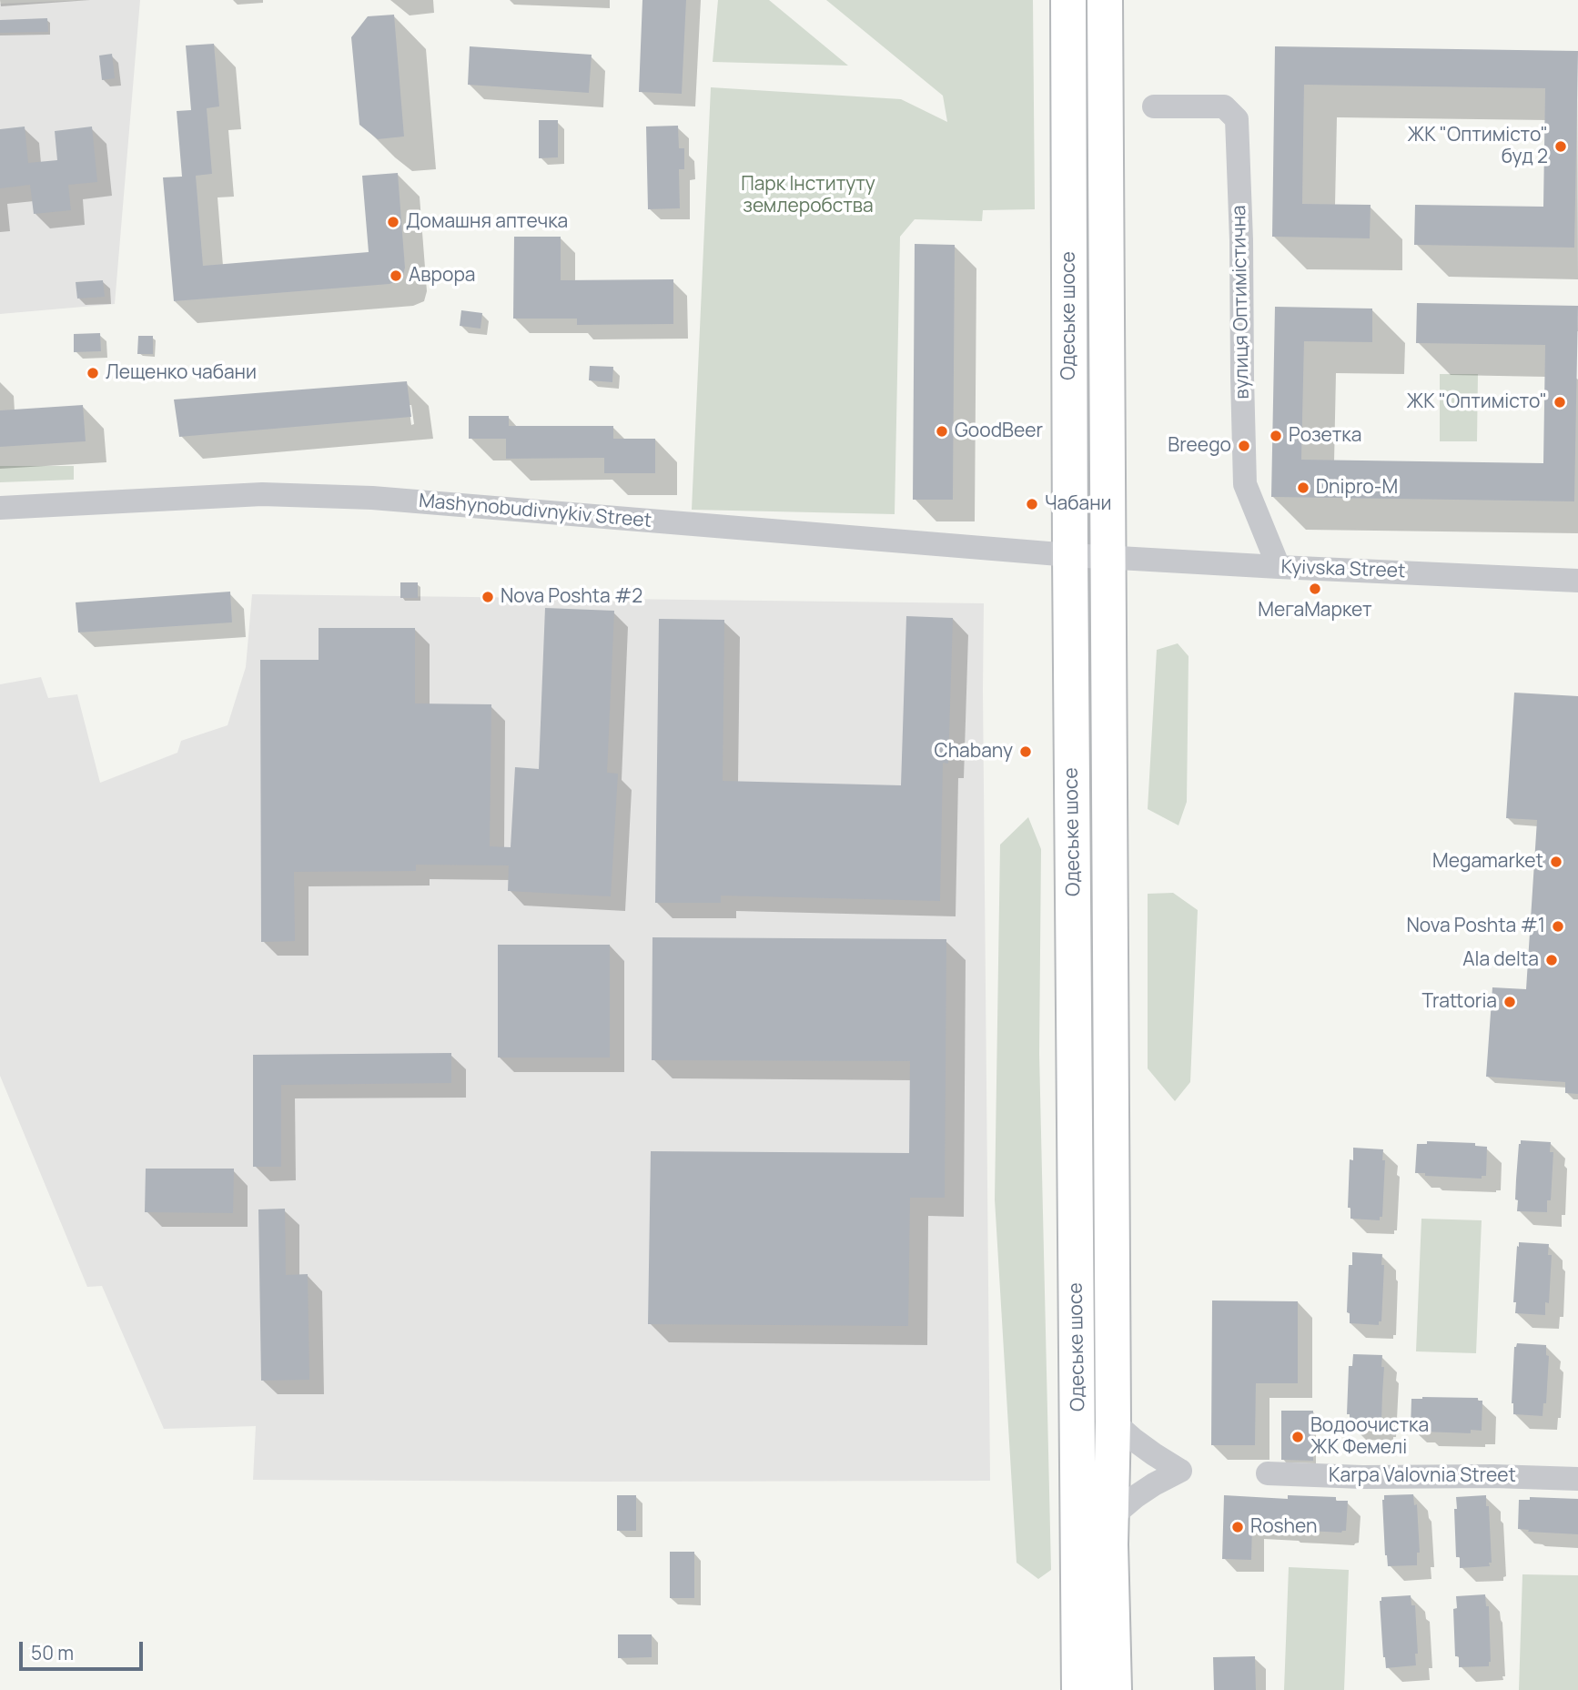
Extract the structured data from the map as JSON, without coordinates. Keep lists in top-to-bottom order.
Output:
{
  "streets": {
    "highway": ["Одеське шосе"],
    "street": [
      "вулиця Оптимістична",
      "Mashynobudivnykiv Street",
      "Kyivska Street",
      "Karpa Valovnia Street"
    ]
  },
  "crossings": [
    ["вулиця Оптимістична", "Kyivska Street"],
    ["Одеське шосе", "Mashynobudivnykiv Street"],
    ["Одеське шосе", "Kyivska Street"],
    ["Mashynobudivnykiv Street", "Kyivska Street"]
  ],
  "parks": ["Парк Інституту землеробства"],
  "places": [
    "ЖК \"Оптимісто\" буд 2",
    "Домашня аптечка",
    "Аврора",
    "Лещенко чабани",
    "ЖК \"Оптимісто\"",
    "GoodBeer",
    "Розетка",
    "Breego",
    "Dnipro-M",
    "Чабани",
    "МегаМаркет",
    "Nova Poshta #2",
    "Chabany",
    "Megamarket",
    "Nova Poshta #1",
    "Ala delta",
    "Trattoria",
    "Водоочистка ЖК Фемелі",
    "Roshen"
  ],
  "scale_bar": "50 m"
}
